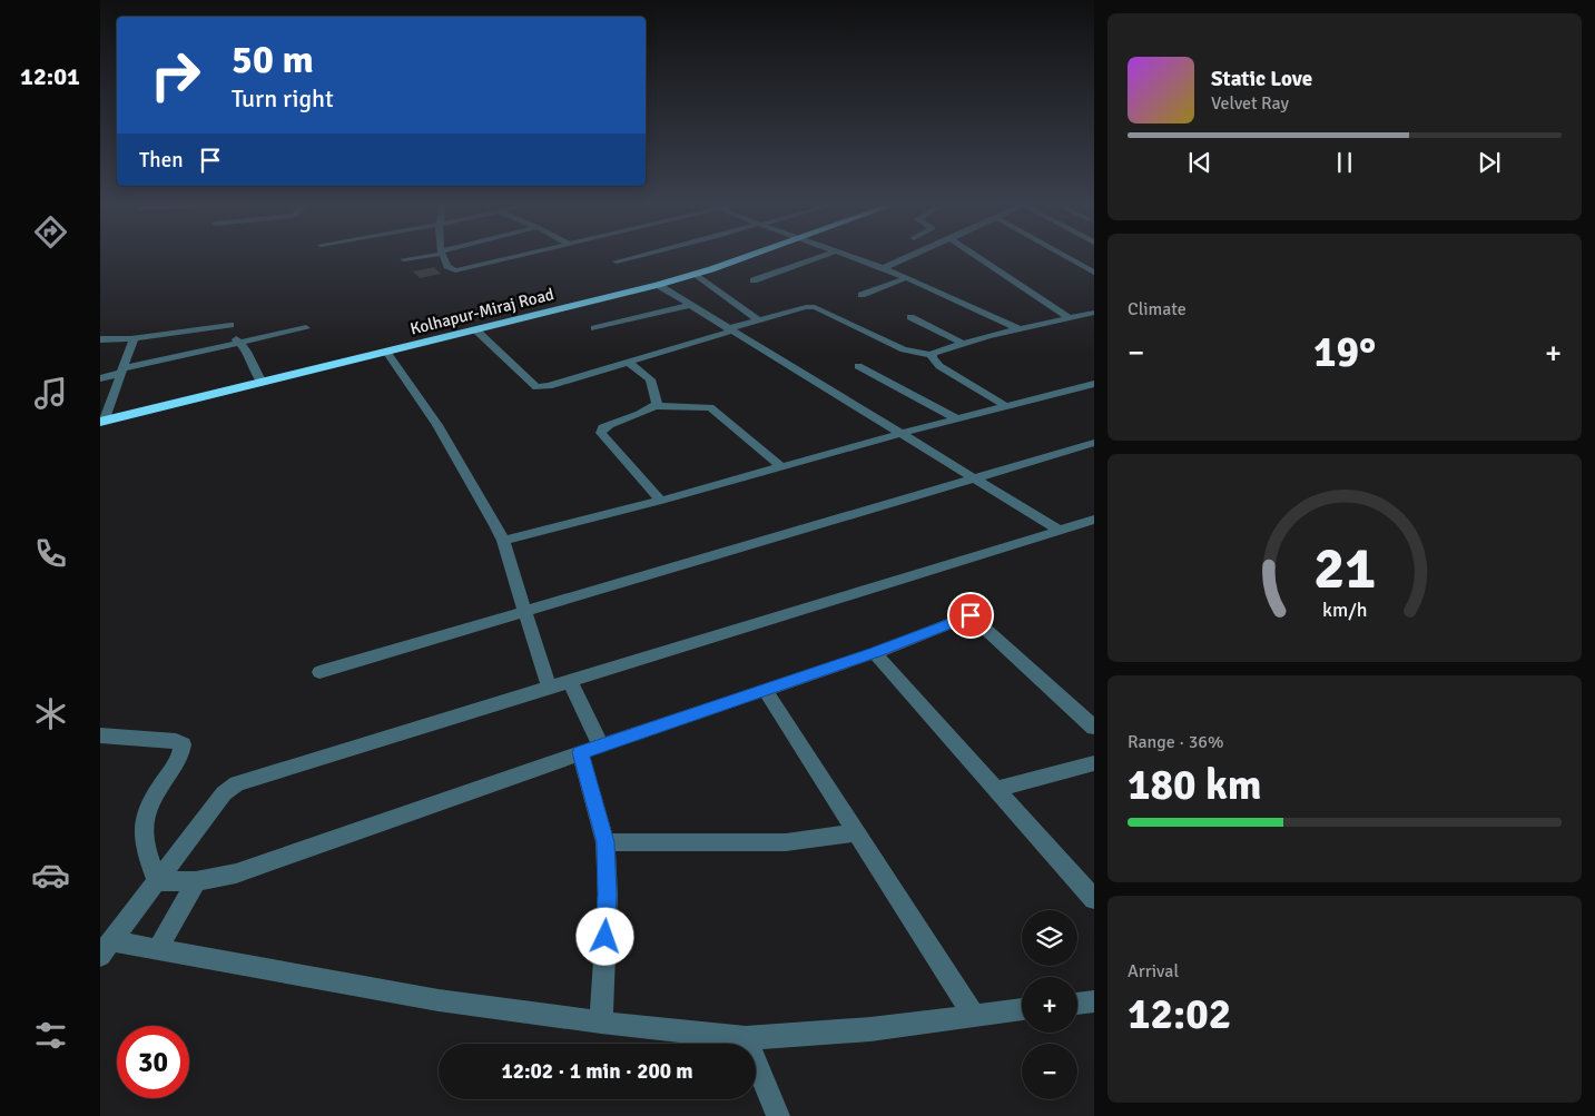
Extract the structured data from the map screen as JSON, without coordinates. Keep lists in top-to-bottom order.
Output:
{
  "streets": {
    "highway": ["Kolhapur-Miraj Road"]
  },
  "page": {
    "tabs": "12:01",
    "turn": ["50 m", "Turn right"],
    "song": ["Static Love", "Velvet Ray"],
    "then": "Then",
    "tile": [
      "Climate",
      ["Range · 36%", "180 km"],
      ["Arrival", "12:02"]
    ],
    "heat": ["−", "19°", "+"],
    "map_buttons": ["+", "−"],
    "limit": "30",
    "trip": "12:02 · 1 min · 200 m",
    "gauge": ["21", "km/h"]
  }
}
